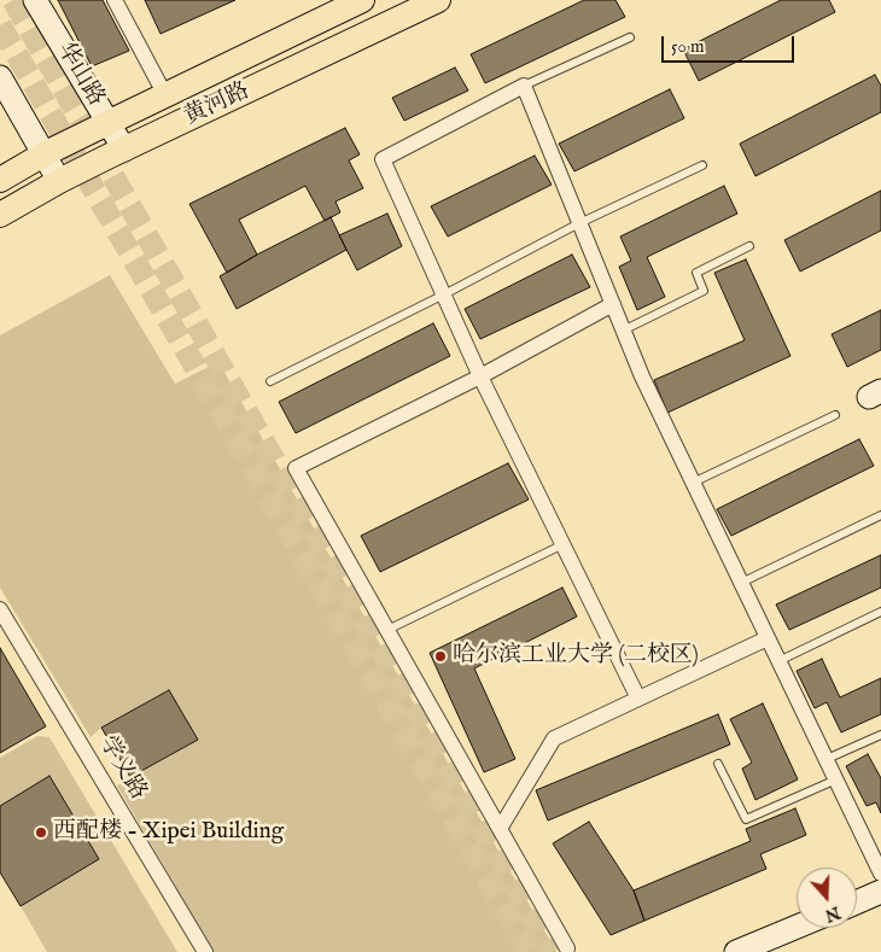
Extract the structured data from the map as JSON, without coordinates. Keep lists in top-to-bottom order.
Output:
{
  "streets": {
    "main road": ["华山路", "黄河路"],
    "street": ["学义路"]
  },
  "crossings": [
    ["华山路", "黄河路"]
  ],
  "places": ["哈尔滨工业大学 (二校区)", "西配楼 - Xipei Building"],
  "scale_bar": "50 m",
  "north": "bottom"
}
